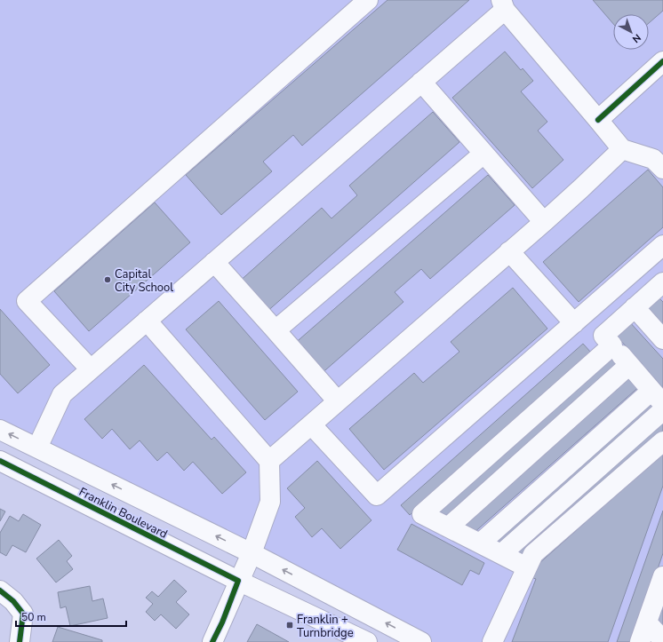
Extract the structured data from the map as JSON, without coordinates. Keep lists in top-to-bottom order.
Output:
{
  "streets": {
    "main road": ["Franklin Boulevard"]
  },
  "places": {
    "other": ["Capital City School"],
    "transit": ["Franklin + Turnbridge"]
  },
  "scale_bar": "50 m",
  "north": "bottom right"
}
